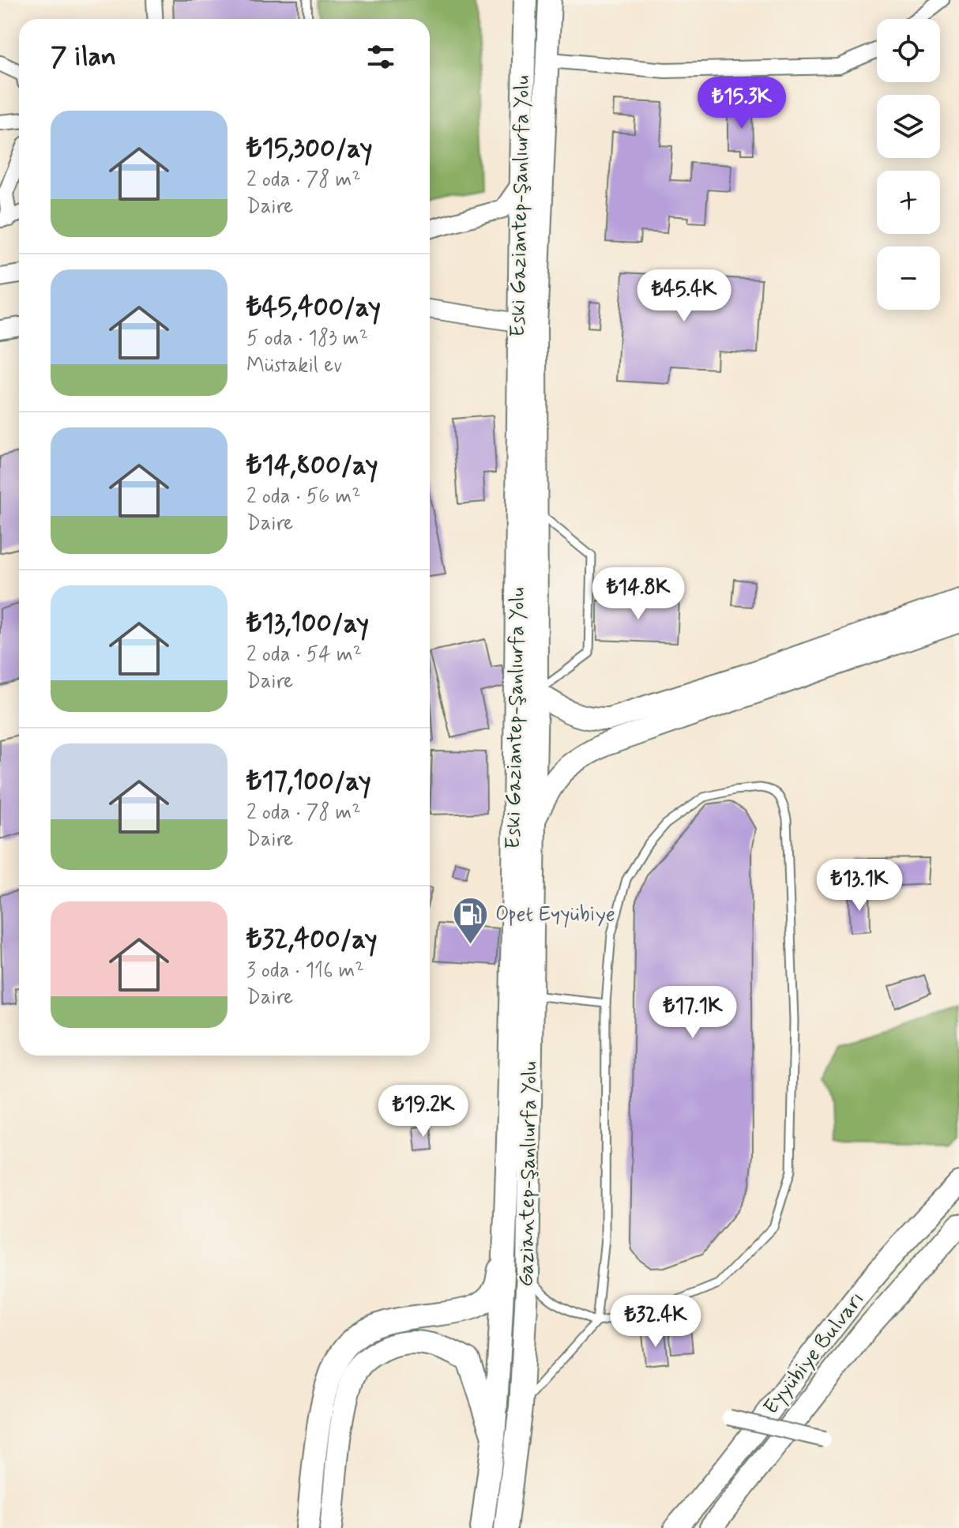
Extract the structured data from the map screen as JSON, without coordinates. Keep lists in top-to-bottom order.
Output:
{
  "streets": {
    "main road": ["Eski Gaziantep-Şanlıurfa Yolu", "Gaziantep-Şanlıurfa Yolu", "Eyyübiye Bulvarı"]
  },
  "crossings": [
    ["Eski Gaziantep-Şanlıurfa Yolu", "Gaziantep-Şanlıurfa Yolu"]
  ],
  "places": {
    "fuel station": ["Opet Eyyübiye"]
  },
  "page": {
    "map_buttons": ["+", "−"],
    "heading": "7 ilan",
    "price": [
      "₺15.3K",
      "₺45.4K",
      "₺14.8K",
      "₺13.1K",
      "₺17.1K",
      "₺19.2K",
      "₺32.4K"
    ],
    "list": [
      {
        "name": "₺15,300/ay",
        "note": "2 oda · 78 m² · Daire"
      },
      {
        "name": "₺45,400/ay",
        "note": "5 oda · 183 m² · Müstakil ev"
      },
      {
        "name": "₺14,800/ay",
        "note": "2 oda · 56 m² · Daire"
      },
      {
        "name": "₺13,100/ay",
        "note": "2 oda · 54 m² · Daire"
      },
      {
        "name": "₺17,100/ay",
        "note": "2 oda · 78 m² · Daire"
      },
      {
        "name": "₺32,400/ay",
        "note": "3 oda · 116 m² · Daire"
      }
    ]
  }
}
